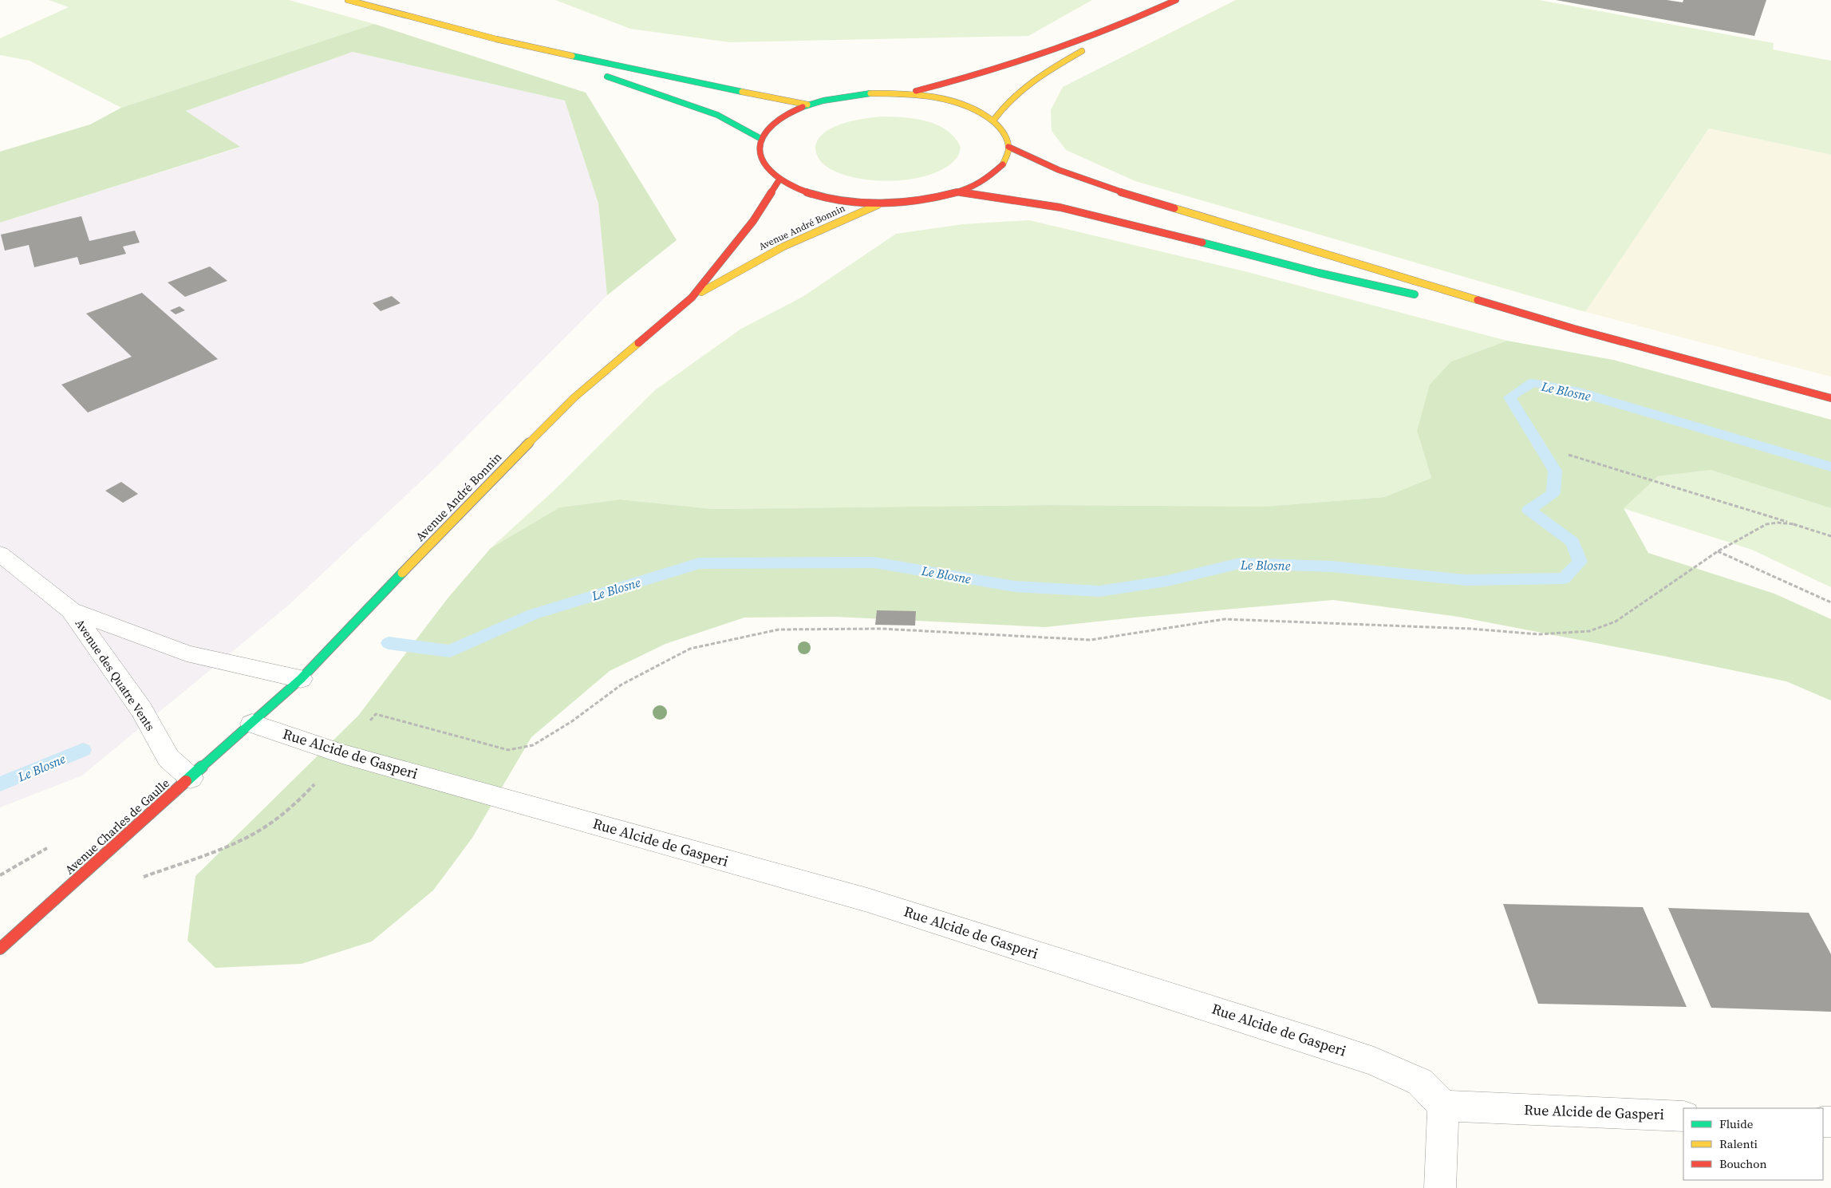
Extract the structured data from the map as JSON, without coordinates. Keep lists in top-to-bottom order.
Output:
{
  "streets": {
    "main road": ["Avenue André Bonnin", "Avenue Charles de Gaulle"],
    "street": ["Avenue des Quatre Vents", "Rue Alcide de Gasperi"]
  },
  "crossings": [
    ["Avenue André Bonnin", "Avenue des Quatre Vents"],
    ["Avenue André Bonnin", "Rue Alcide de Gasperi"],
    ["Avenue André Bonnin", "Avenue Charles de Gaulle"],
    ["Avenue des Quatre Vents", "Avenue Charles de Gaulle"],
    ["Rue Alcide de Gasperi", "Avenue Charles de Gaulle"]
  ],
  "water": ["Le Blosne"],
  "legend": ["Fluide", "Ralenti", "Bouchon"]
}
